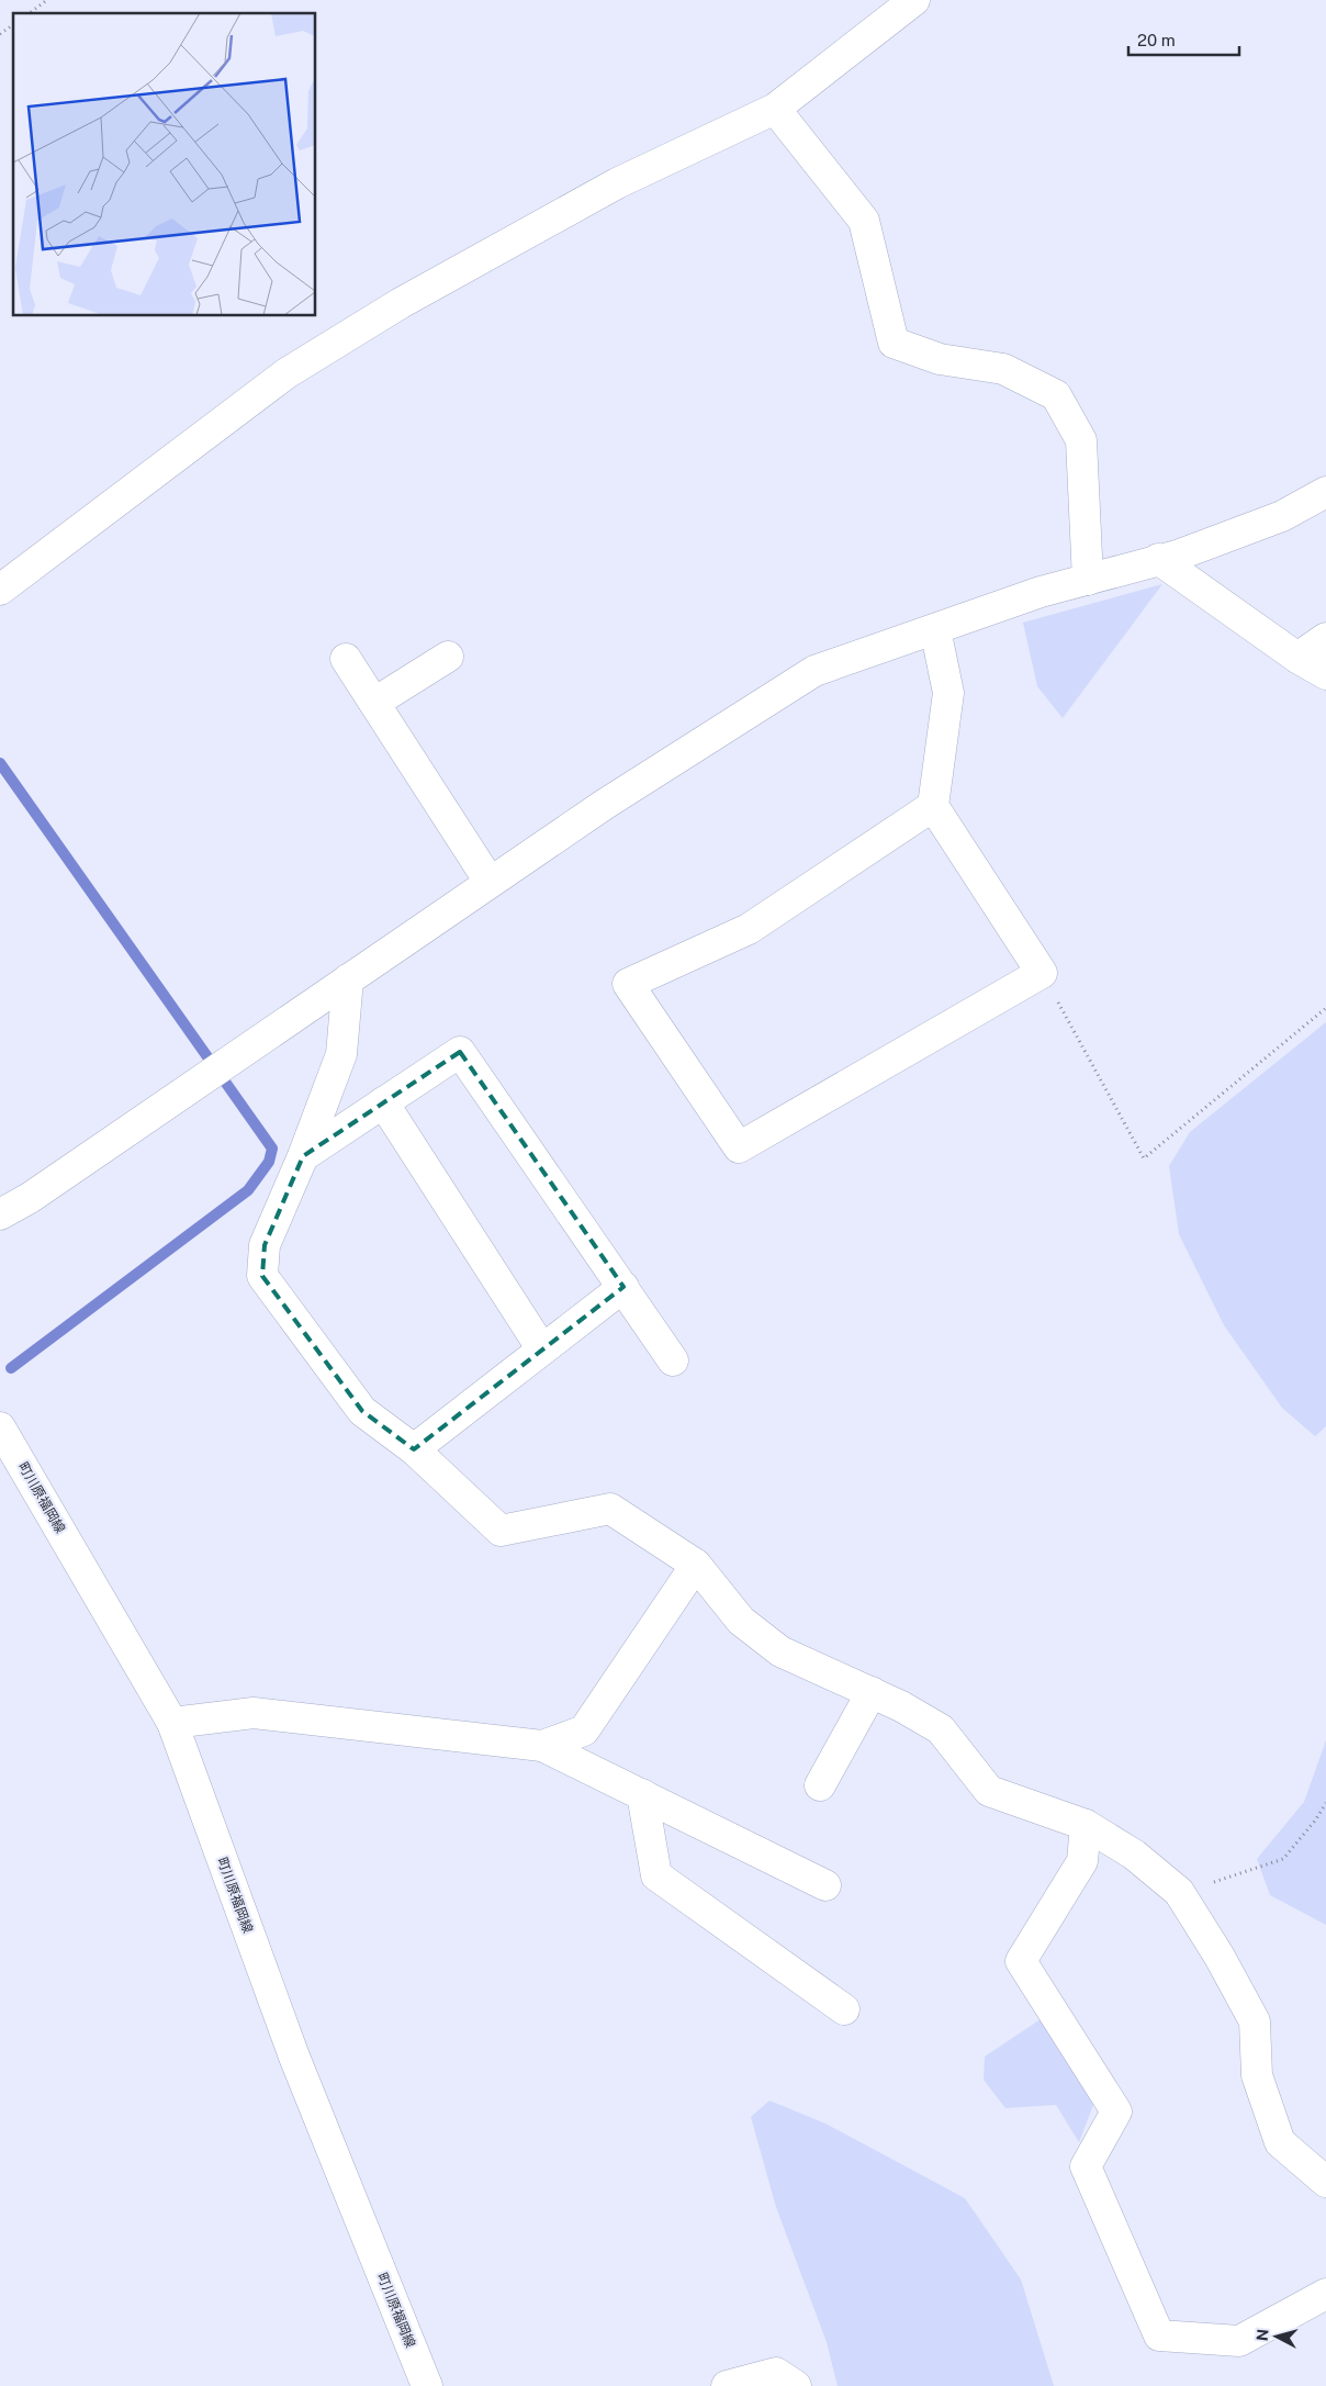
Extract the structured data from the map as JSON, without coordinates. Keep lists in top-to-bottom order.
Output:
{
  "streets": {
    "street": ["町川原福岡線"]
  },
  "scale_bar": "20 m",
  "north": "left"
}
